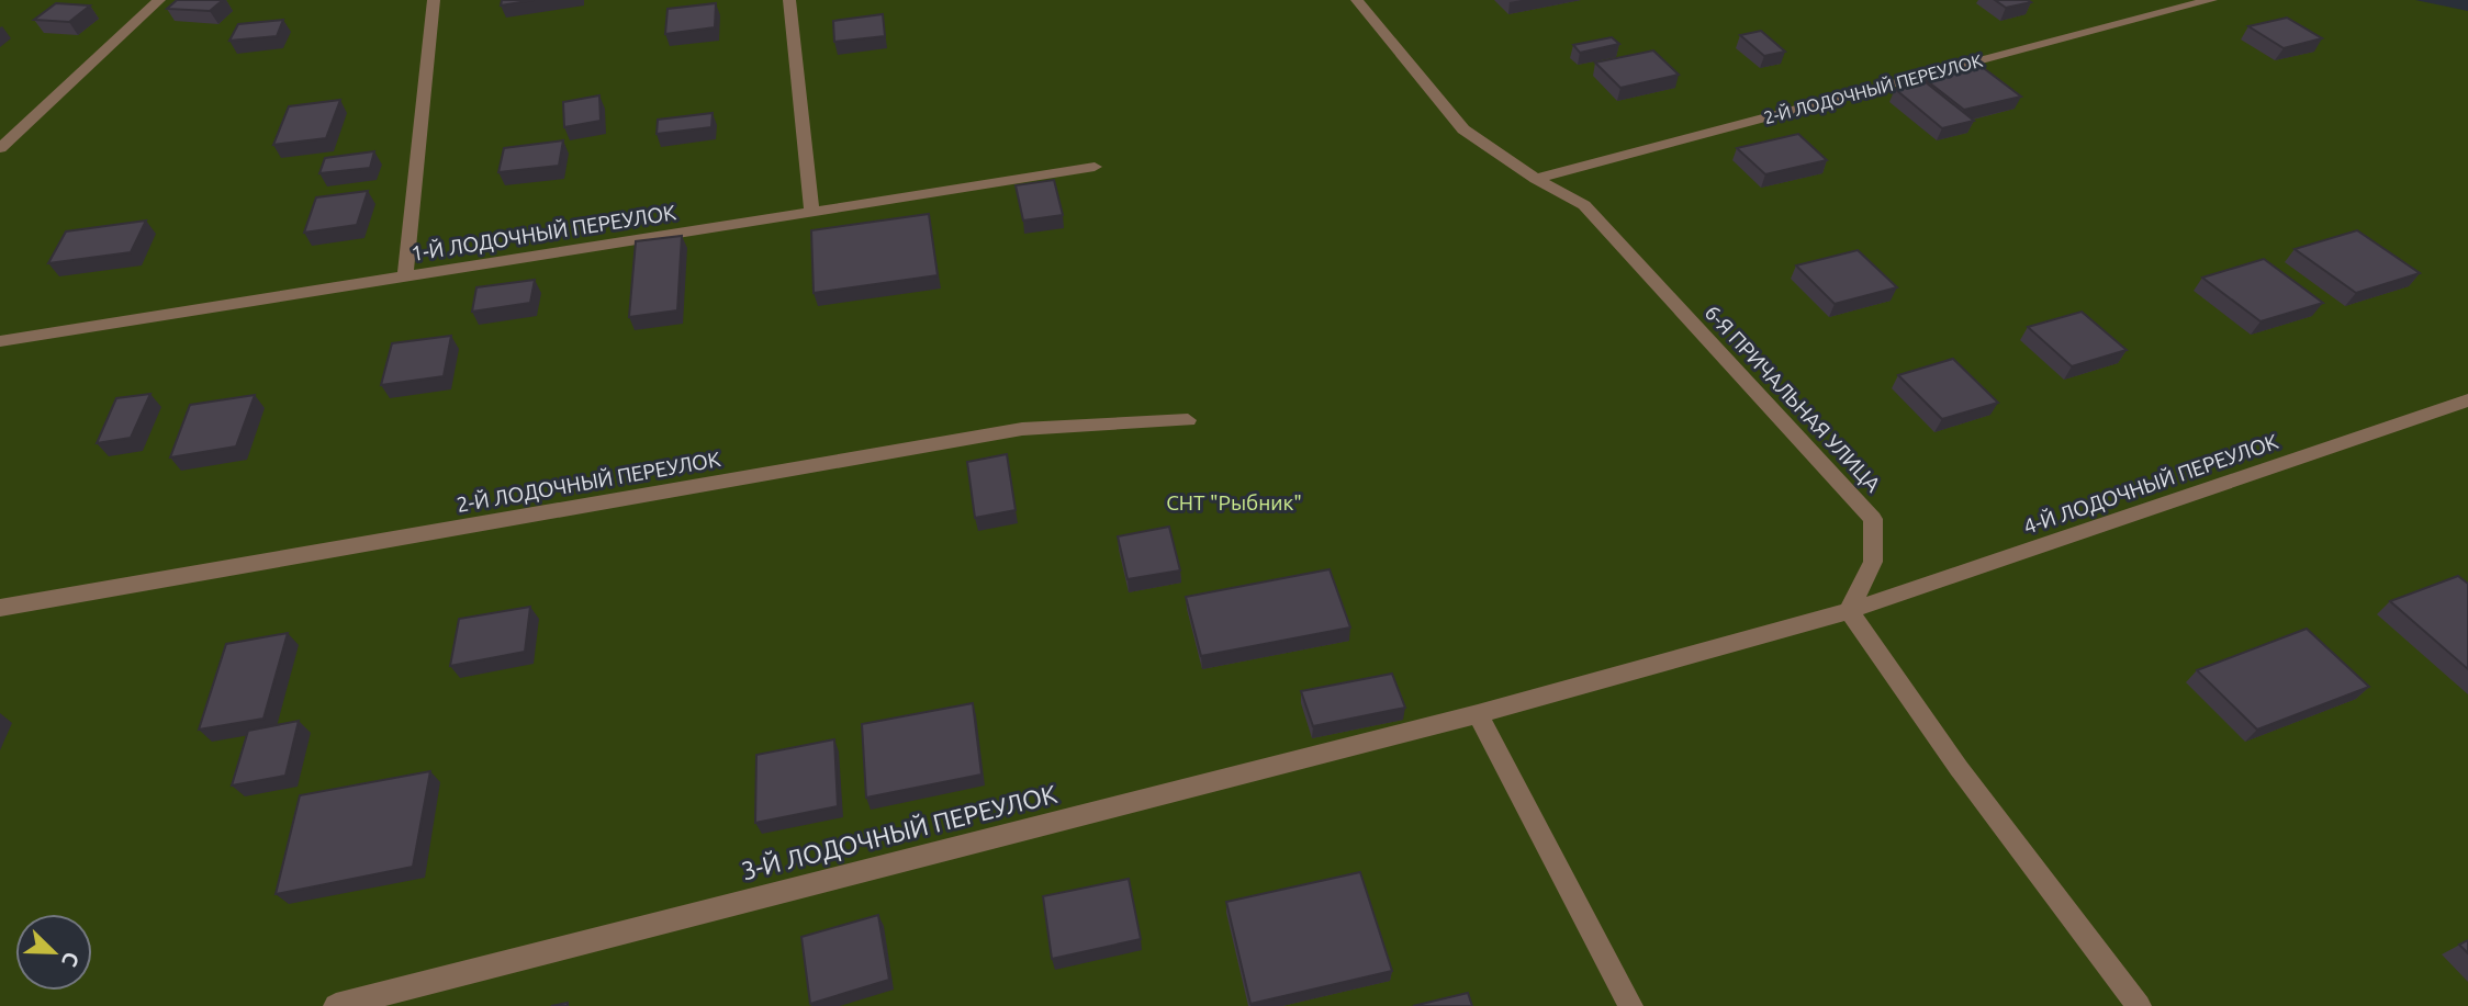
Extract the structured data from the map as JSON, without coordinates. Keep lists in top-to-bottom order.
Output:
{
  "streets": {
    "street": [
      "2-Й ЛОДОЧНЫЙ ПЕРЕУЛОК",
      "1-Й ЛОДОЧНЫЙ ПЕРЕУЛОК",
      "6-Я ПРИЧАЛЬНАЯ УЛИЦА",
      "4-Й ЛОДОЧНЫЙ ПЕРЕУЛОК",
      "3-Й ЛОДОЧНЫЙ ПЕРЕУЛОК"
    ]
  },
  "crossings": [
    ["2-Й ЛОДОЧНЫЙ ПЕРЕУЛОК", "6-Я ПРИЧАЛЬНАЯ УЛИЦА"],
    ["6-Я ПРИЧАЛЬНАЯ УЛИЦА", "4-Й ЛОДОЧНЫЙ ПЕРЕУЛОК"],
    ["4-Й ЛОДОЧНЫЙ ПЕРЕУЛОК", "3-Й ЛОДОЧНЫЙ ПЕРЕУЛОК"]
  ],
  "parks": ["СНТ \"Рыбник\""],
  "north": "bottom right"
}
